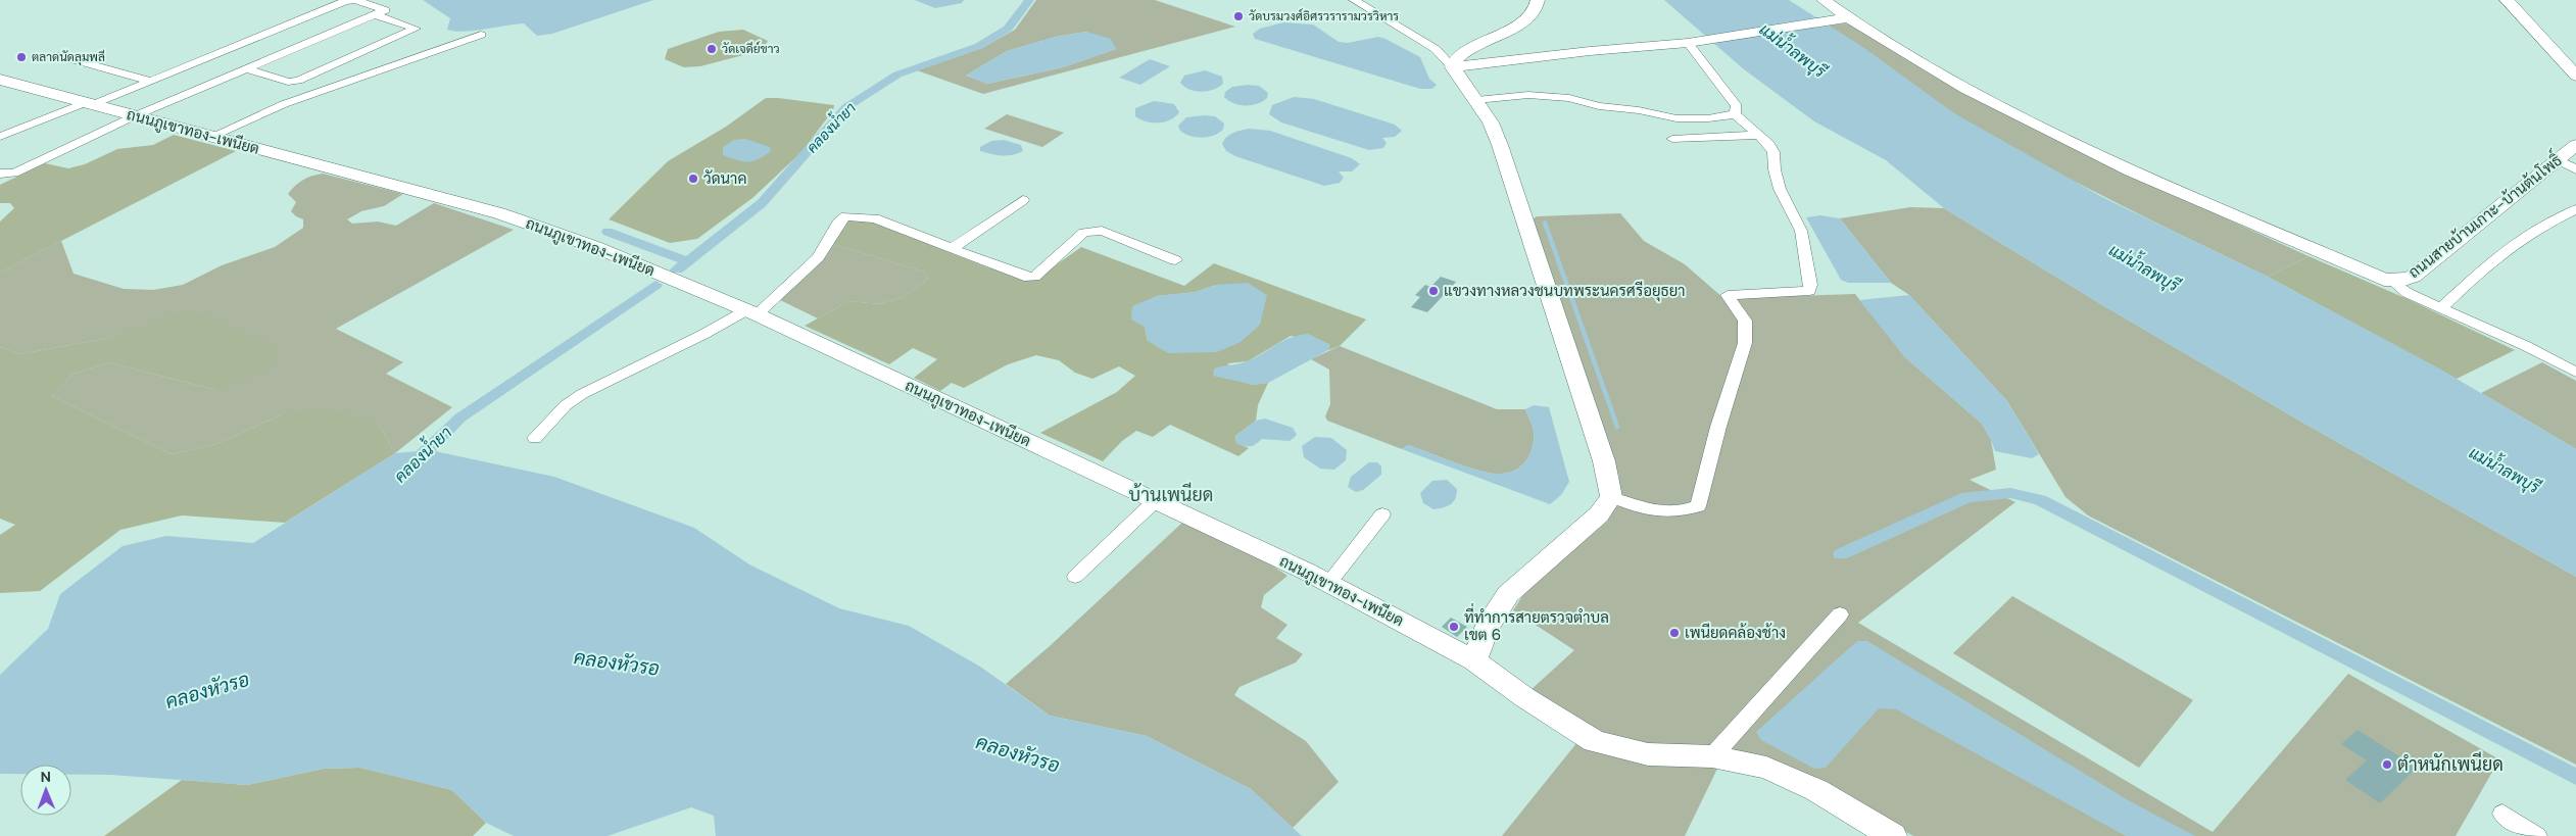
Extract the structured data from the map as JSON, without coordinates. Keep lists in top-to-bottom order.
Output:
{
  "streets": {
    "street": ["ถนนภูเขาทอง-เพนียด", "ถนนสายบ้านเกาะ-บ้านต้นโพธิ์"]
  },
  "districts": ["บ้านเพนียด"],
  "water": ["แม่น้ำลพบุรี", "คลองน้ำยา", "คลองหัวรอ"],
  "places": [
    "วัดบรมวงศ์อิศรวรารามวรวิหาร",
    "วัดเจดีย์ขาว",
    "ตลาดนัดลุมพลี",
    "วัดนาค",
    "แขวงทางหลวงชนบทพระนครศรีอยุธยา",
    "ที่ทำการสายตรวจตำบล เขต 6",
    "เพนียดคล้องช้าง",
    "ตำหนักเพนียด"
  ],
  "north": "top"
}
